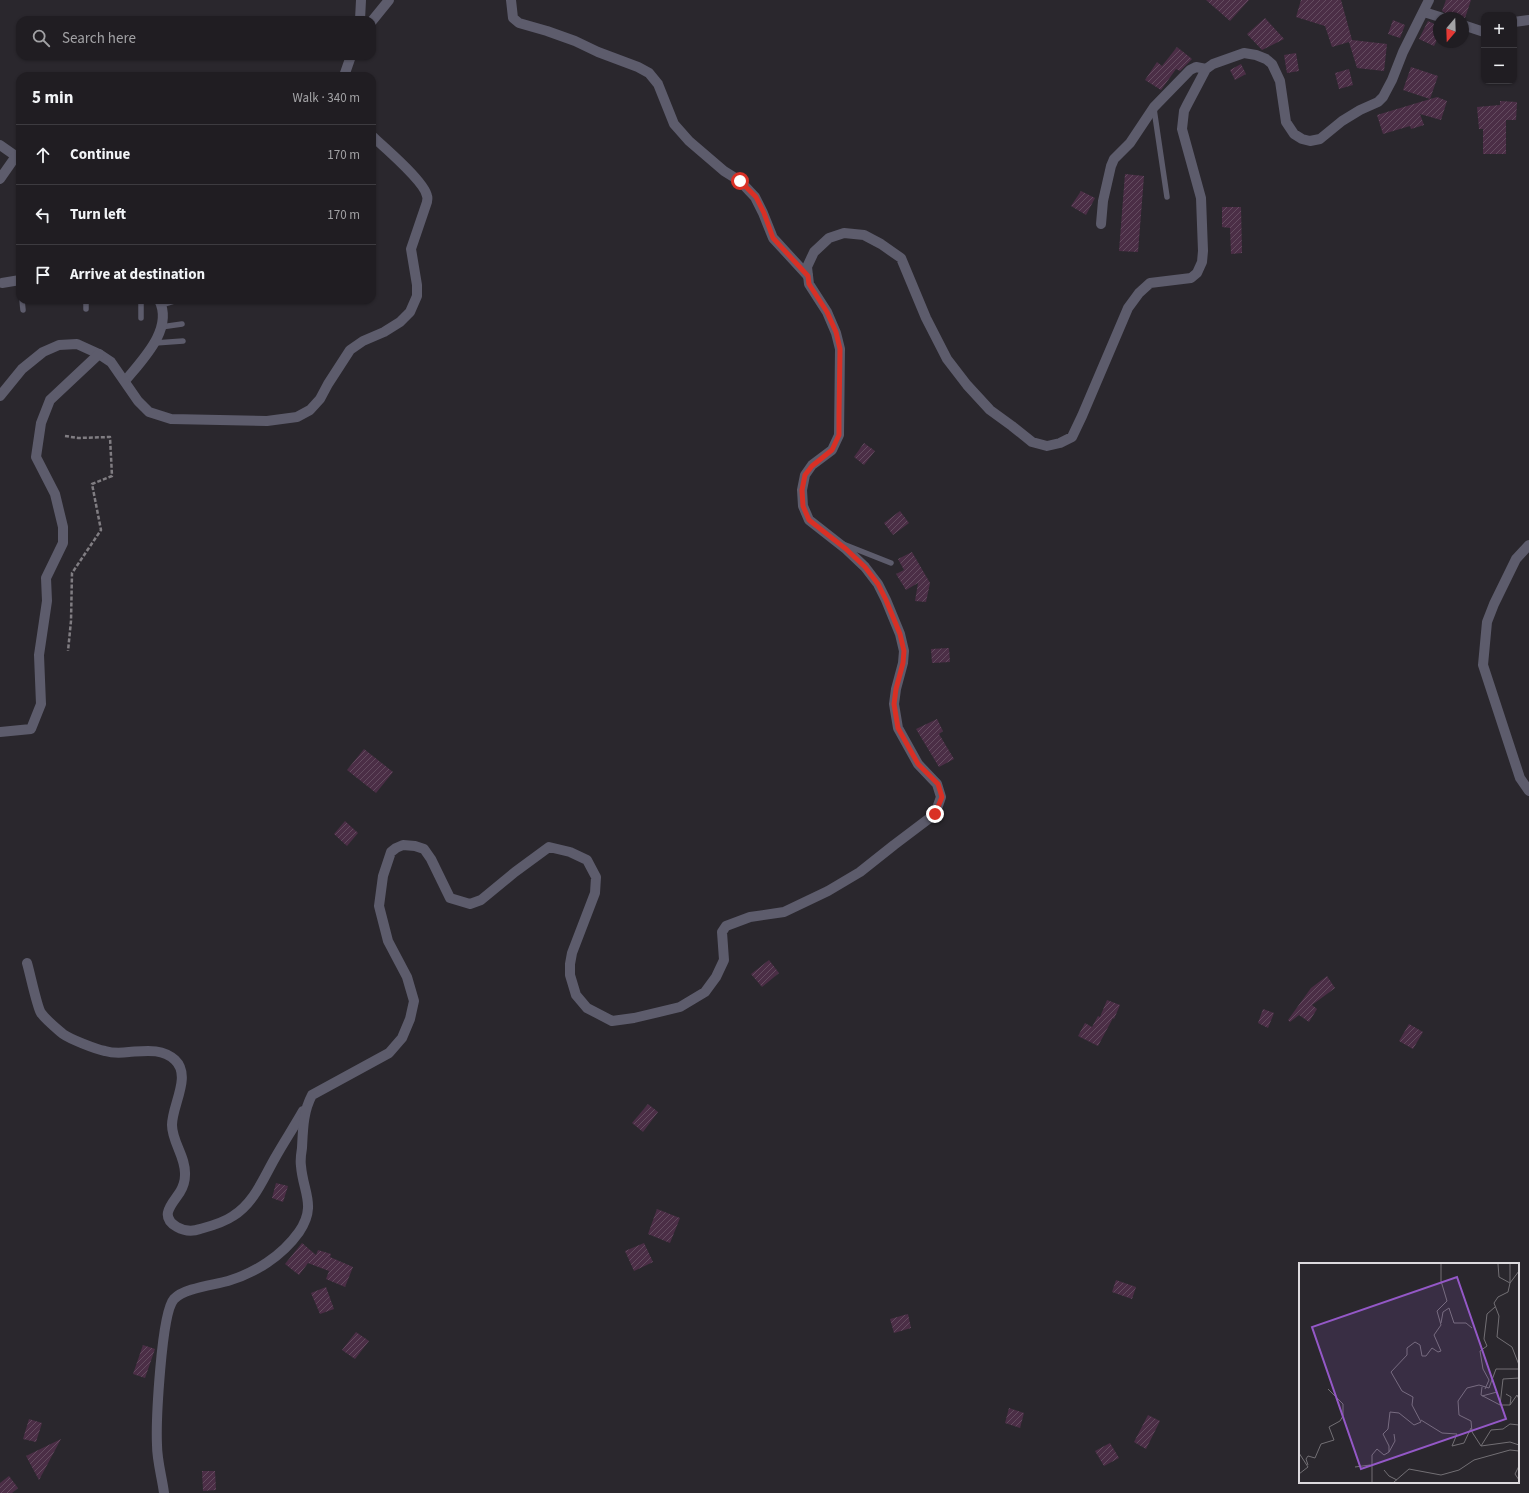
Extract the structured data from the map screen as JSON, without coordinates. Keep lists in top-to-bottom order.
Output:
{
  "north": "bottom",
  "page": {
    "map_buttons": ["+", "−"],
    "search": "Search here",
    "heading": ["5 min", "Walk · 340 m"],
    "list": [
      ["Continue", "170 m"],
      ["Turn left", "170 m"],
      "Arrive at destination"
    ]
  }
}
